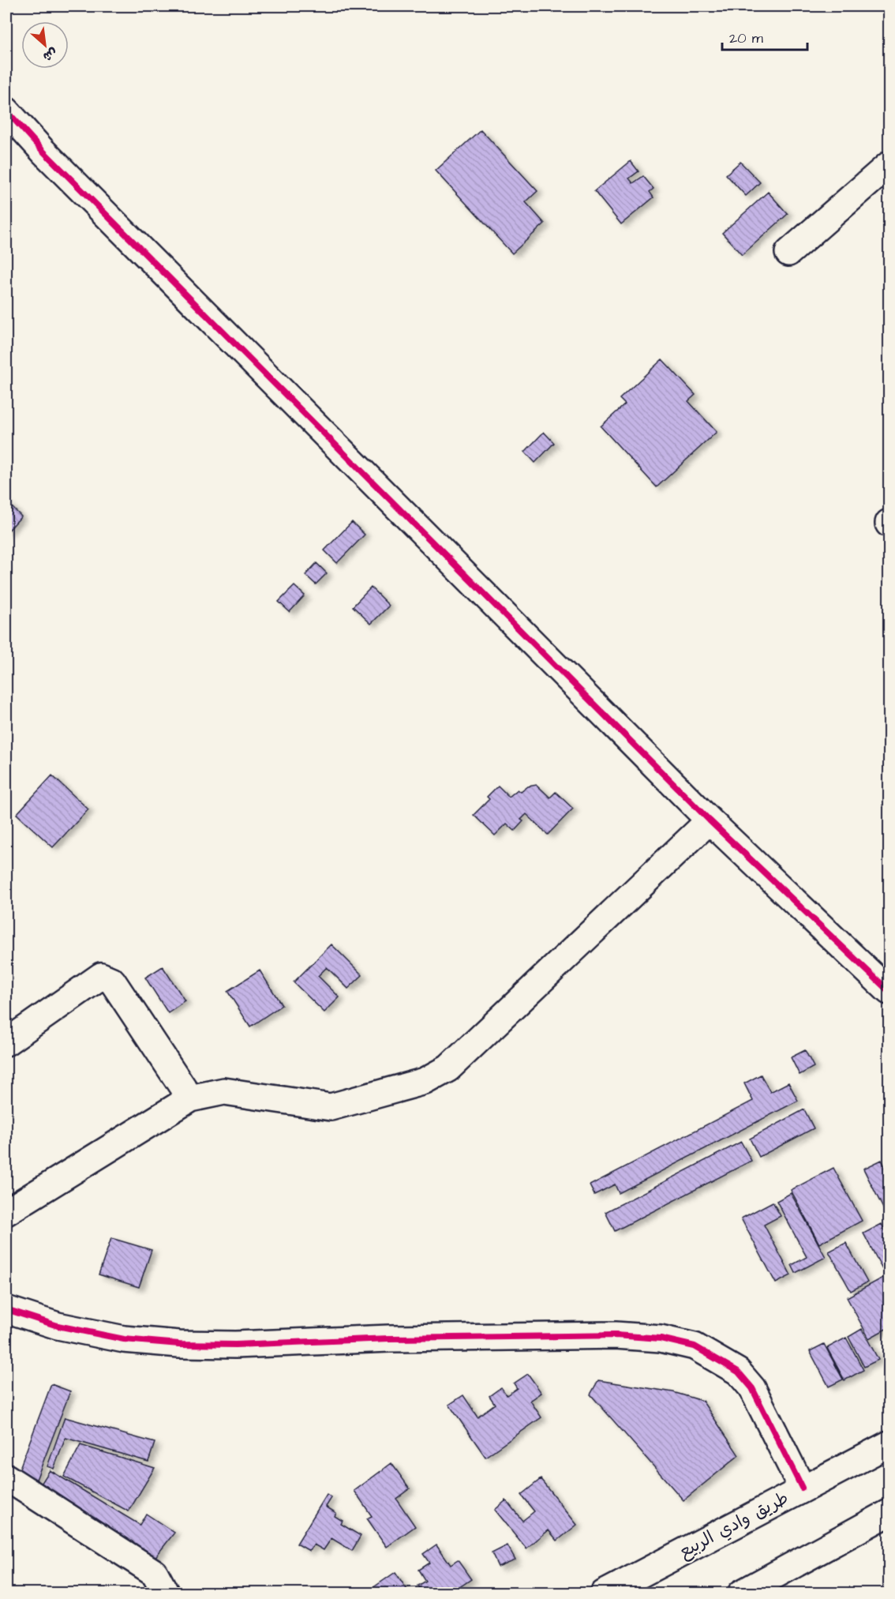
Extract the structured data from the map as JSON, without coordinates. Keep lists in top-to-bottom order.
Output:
{
  "streets": {
    "main road": ["طريق وادي الربيع"]
  },
  "scale_bar": "20 m",
  "north": "bottom right"
}
